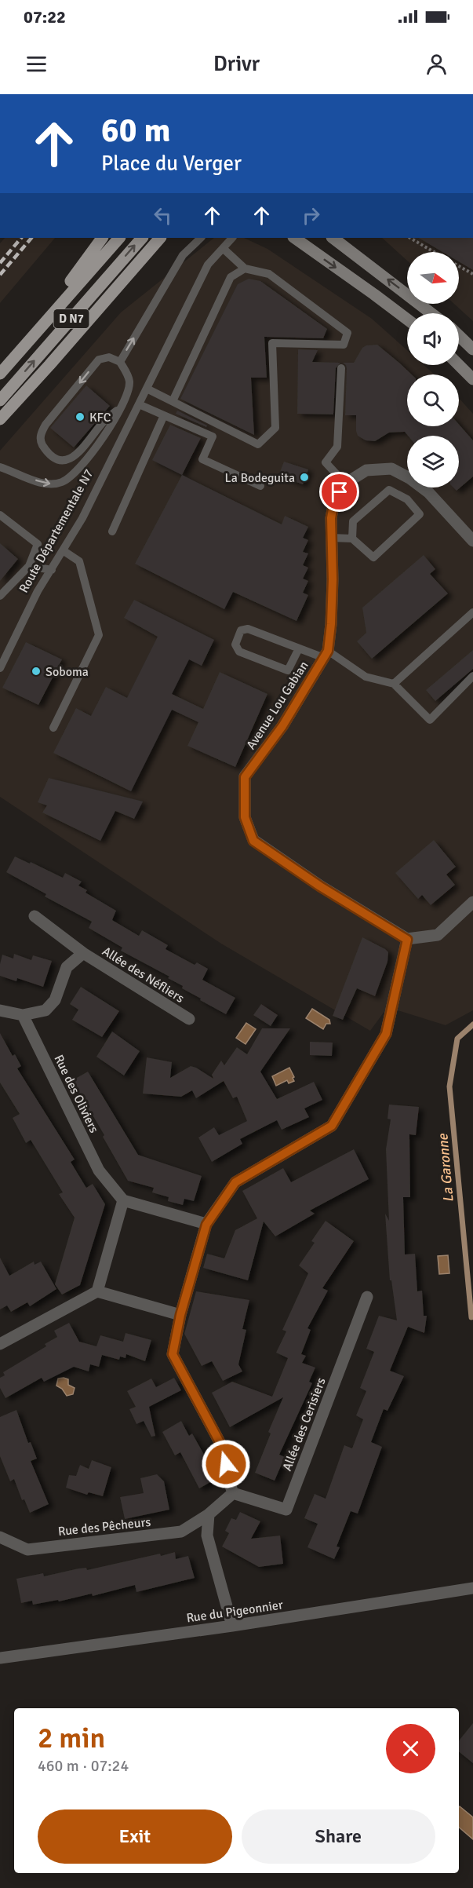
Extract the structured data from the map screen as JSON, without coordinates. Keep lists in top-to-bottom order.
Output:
{
  "streets": {
    "main road": ["D N7"],
    "street": [
      "Avenue Lou Gabian",
      "Allée des Néfliers",
      "Rue des Oliviers",
      "Allée des Cerisiers",
      "Rue des Pêcheurs",
      "Rue du Pigeonnier"
    ],
    "lane": ["Route Départementale N7"]
  },
  "crossings": [
    ["Allée des Néfliers", "Rue des Oliviers"],
    ["Allée des Cerisiers", "Rue des Pêcheurs"]
  ],
  "water": ["La Garonne"],
  "places": ["KFC", "La Bodeguita", "Soboma"],
  "north": "right",
  "page": {
    "status": "07:22",
    "header": "Drivr",
    "turn": ["60 m", "Place du Verger"],
    "heading": ["2 min", "460 m · 07:24"],
    "buttons": ["Exit", "Share"]
  }
}
